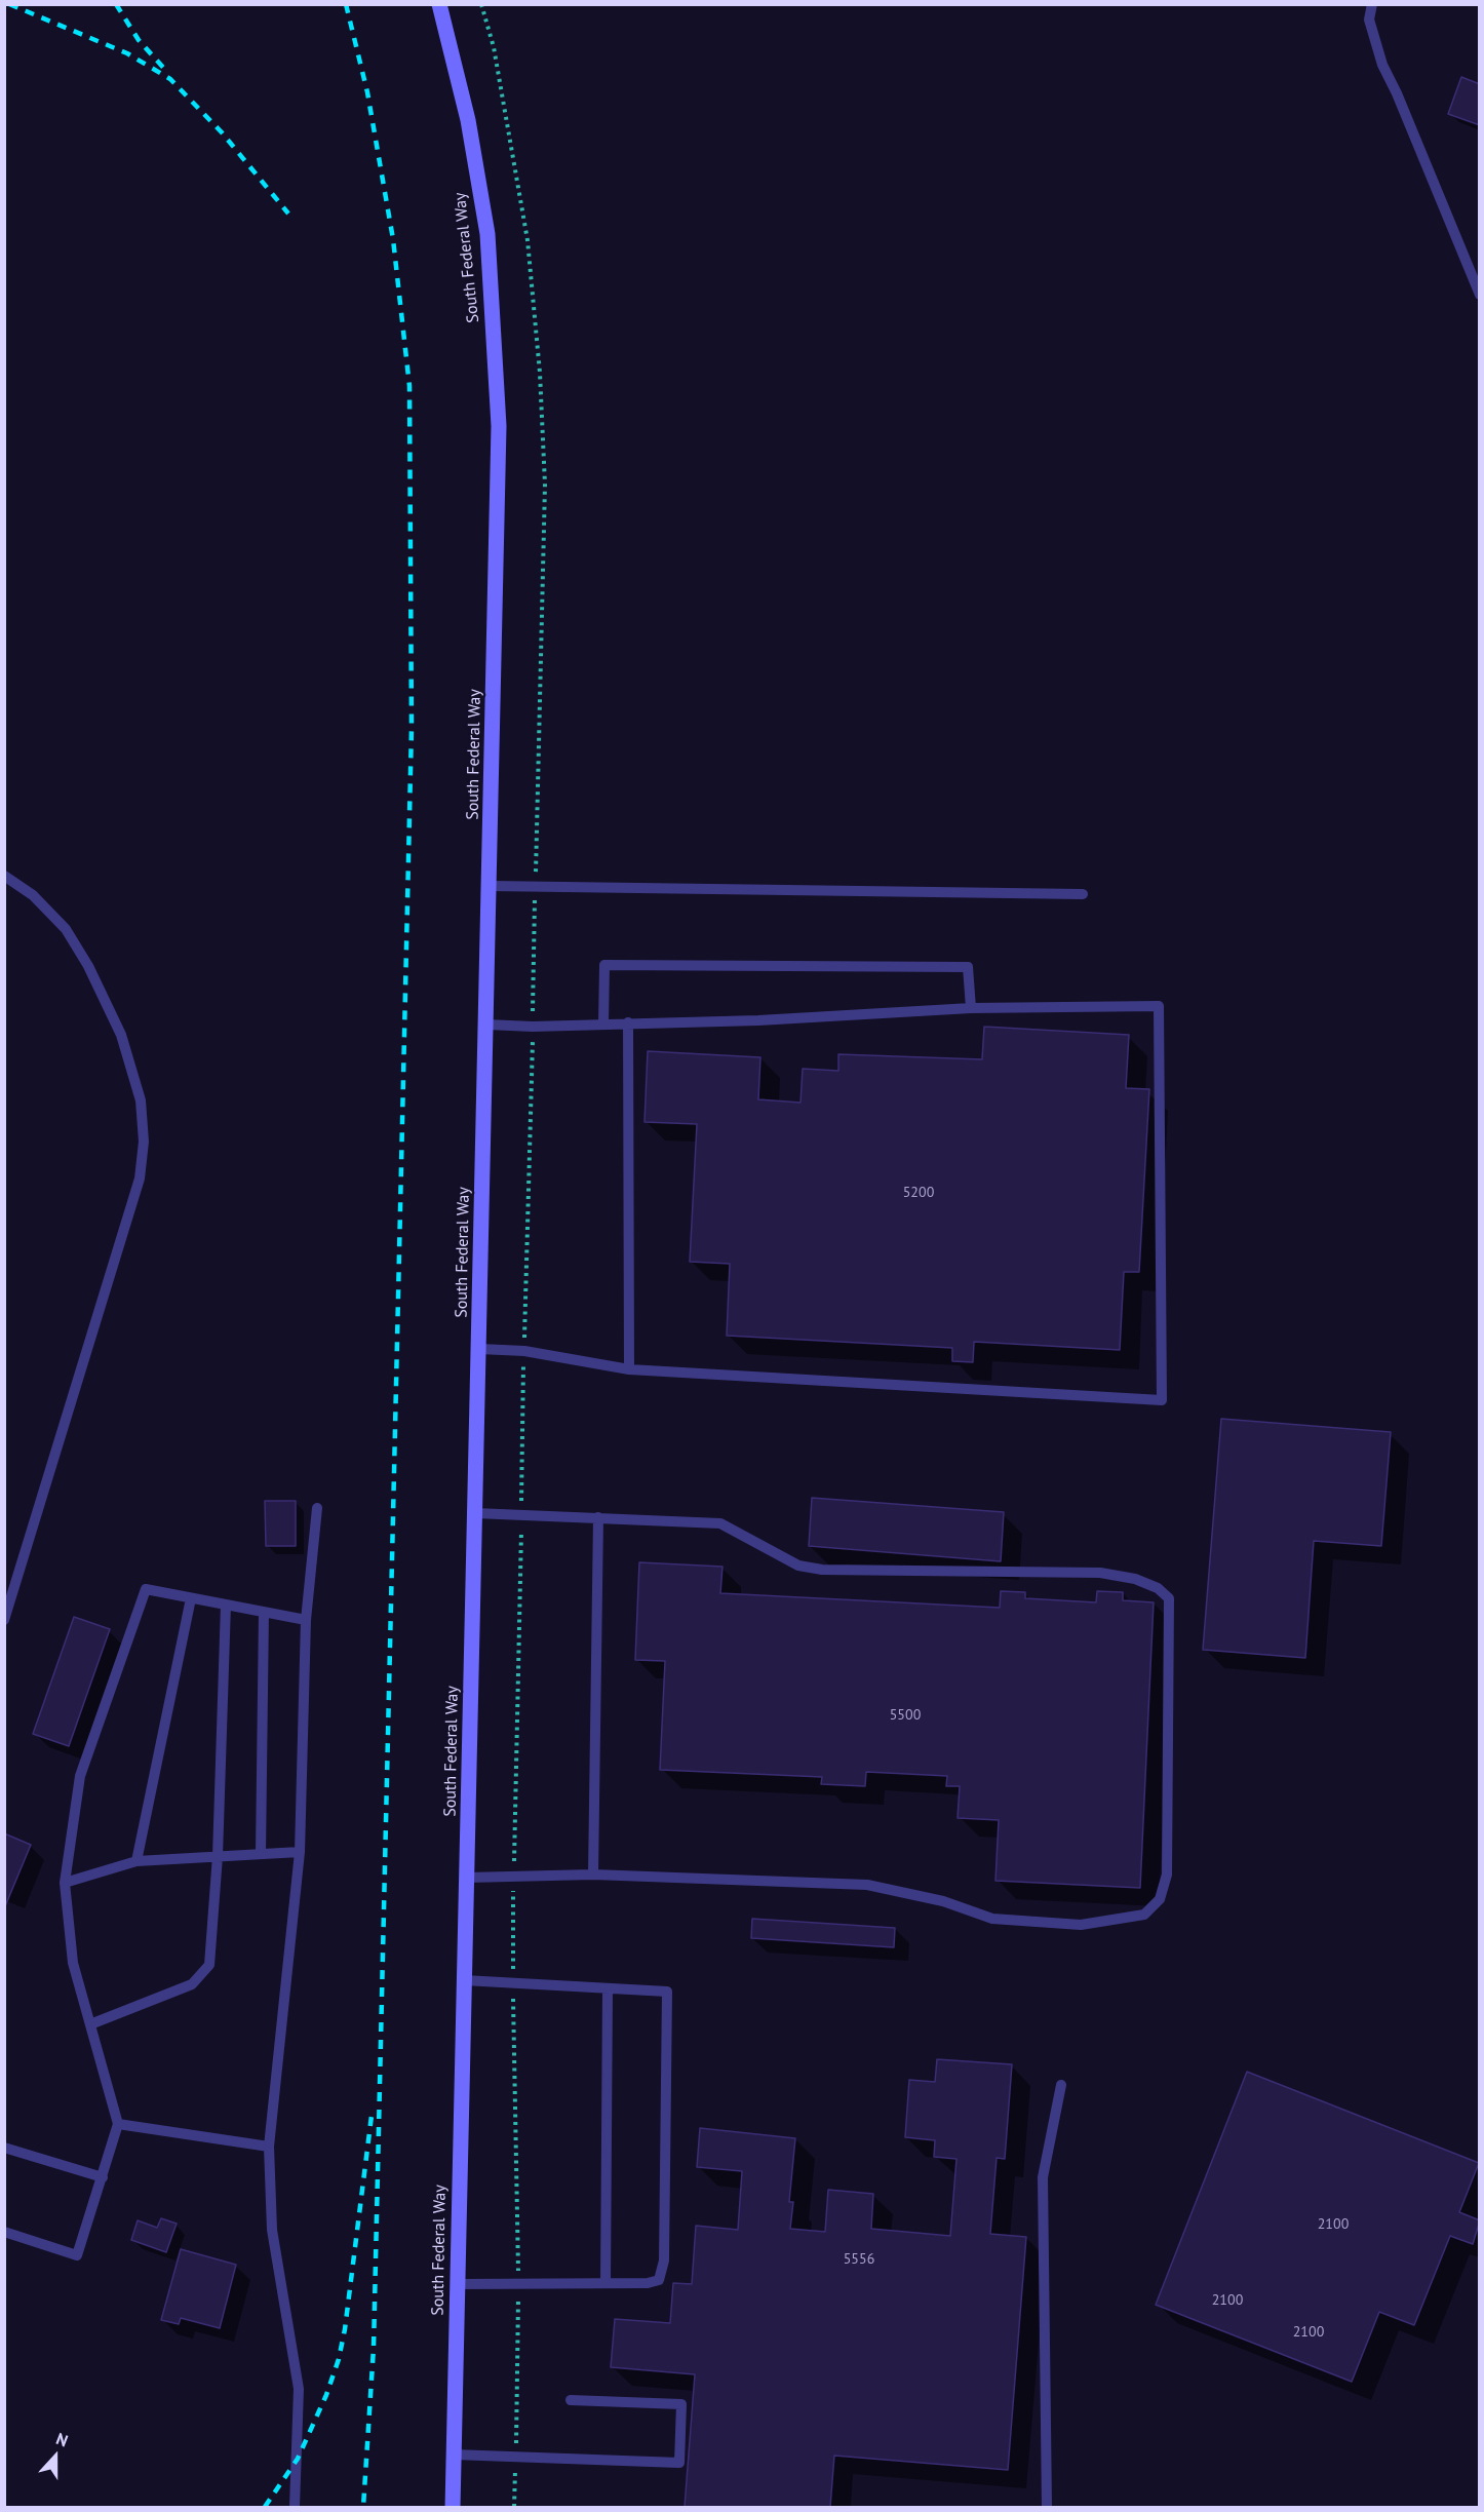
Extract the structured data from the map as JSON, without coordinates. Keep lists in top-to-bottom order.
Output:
{
  "streets": {
    "main road": ["South Federal Way"]
  },
  "house_numbers": [
    "5200",
    "5500",
    "2100",
    "5556",
    "2100",
    "2100"
  ],
  "north": "top"
}
